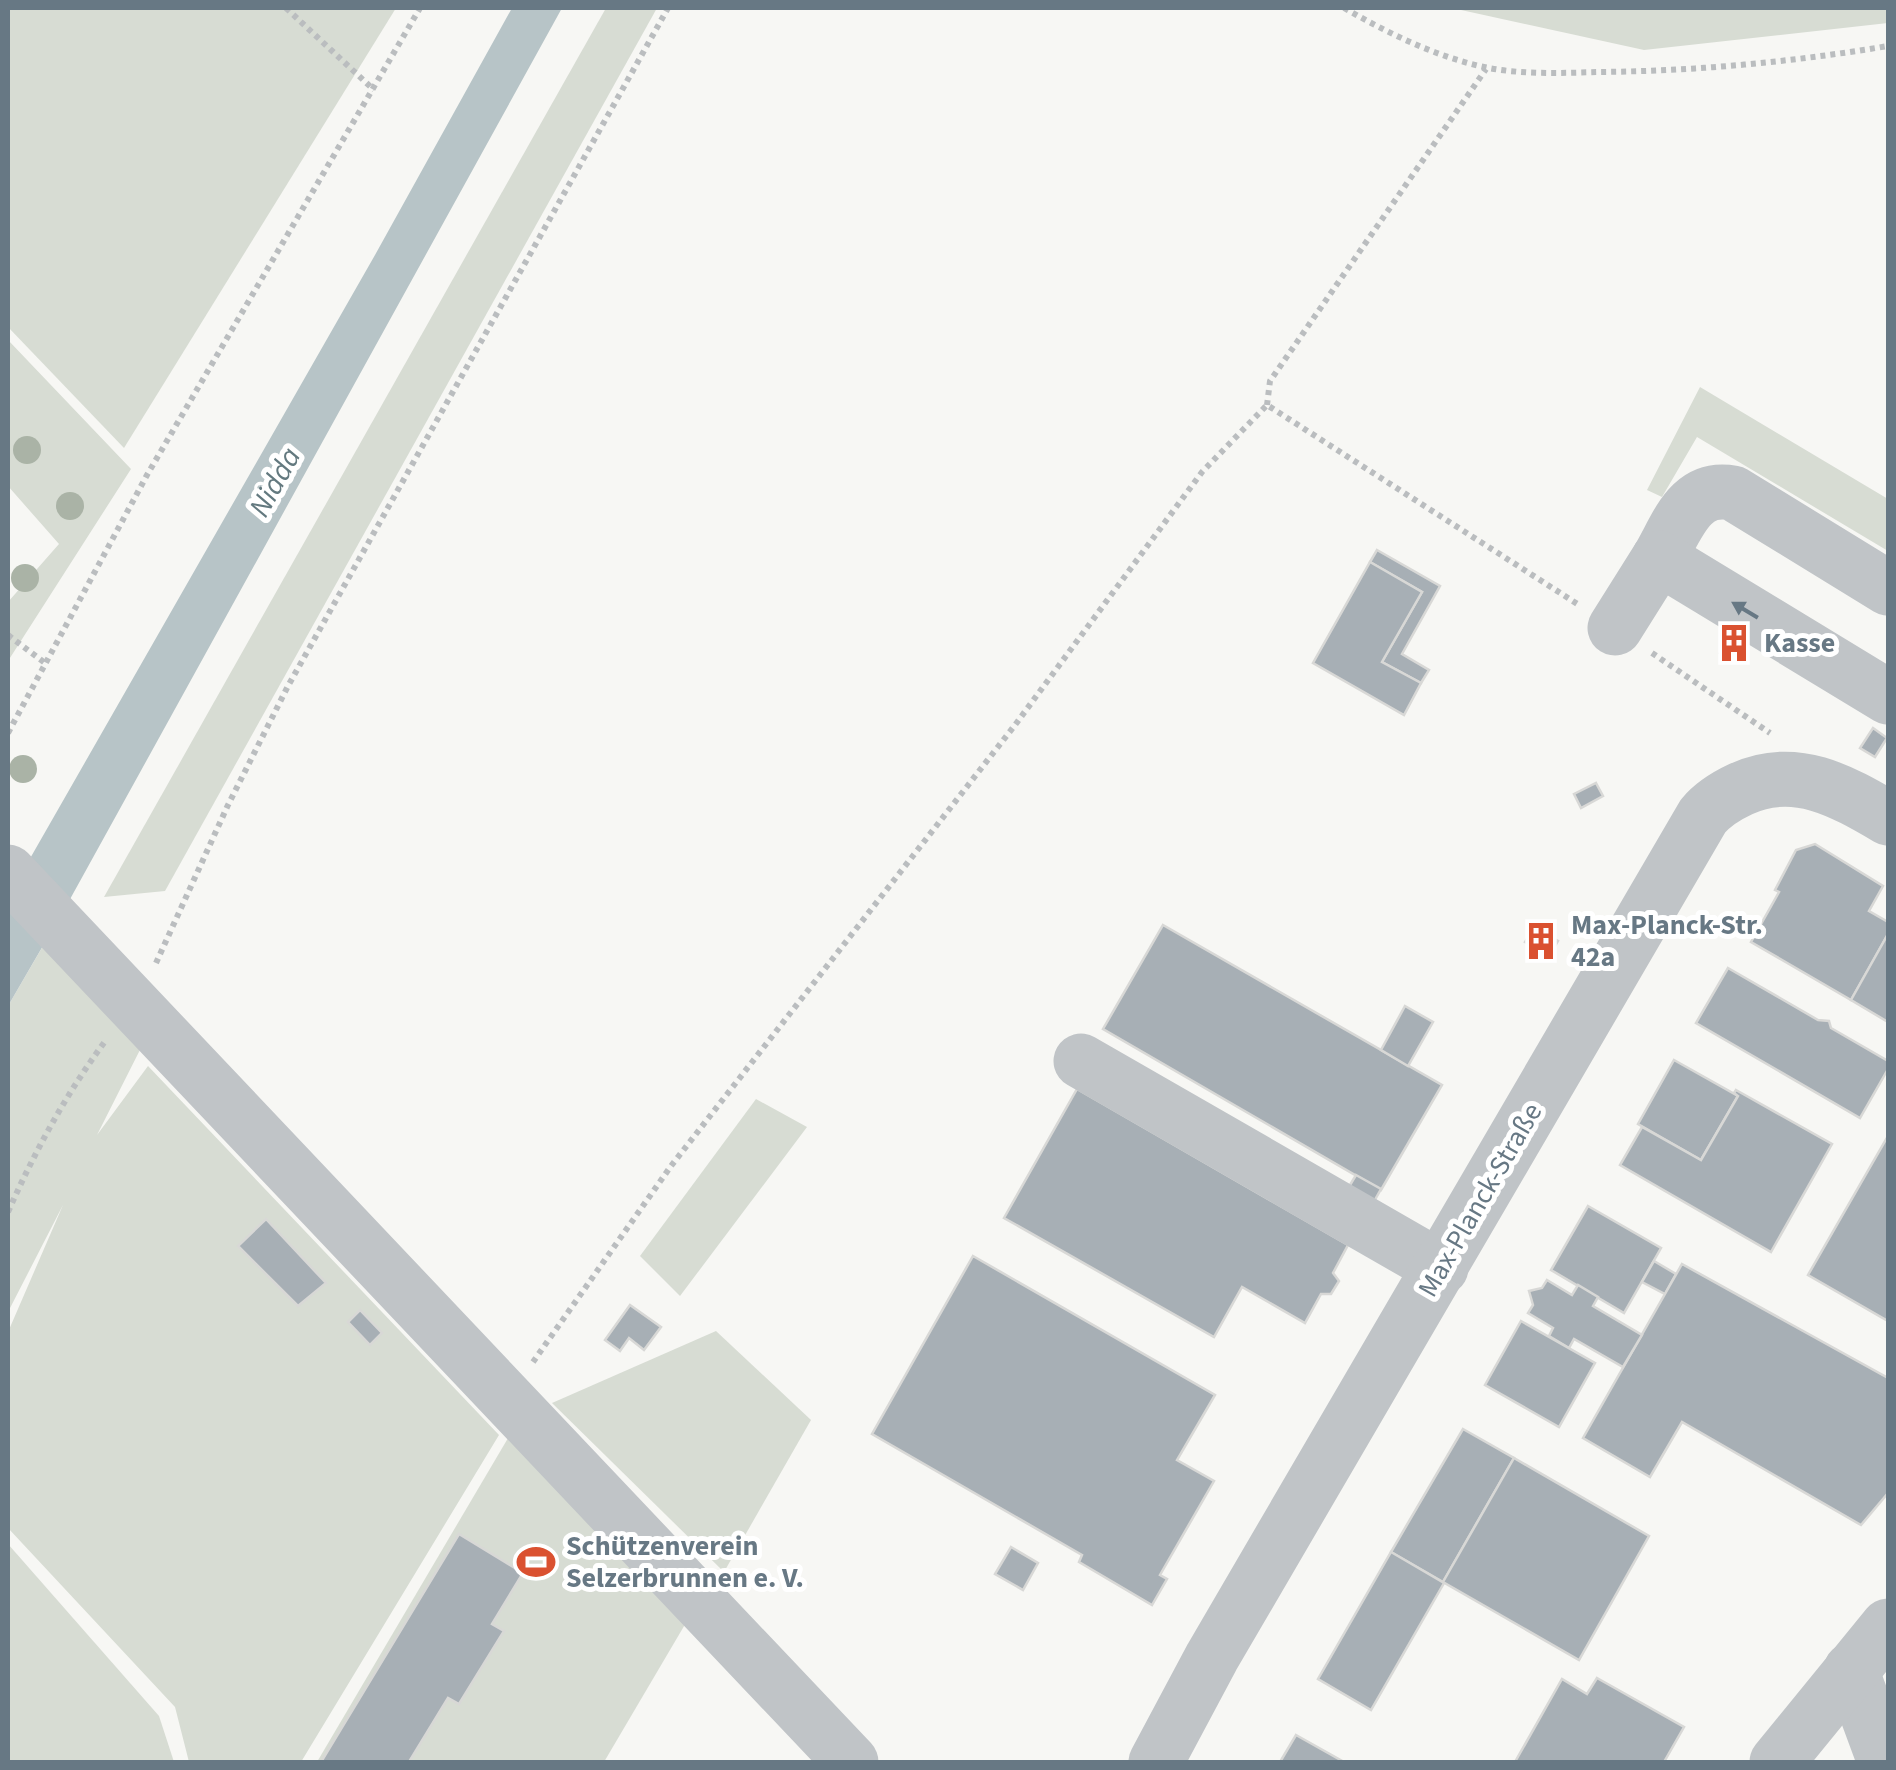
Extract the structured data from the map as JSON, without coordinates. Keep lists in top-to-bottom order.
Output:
{
  "streets": {
    "street": ["Max-Planck-Straße"]
  },
  "water": ["Nidda"],
  "places": {
    "building": ["Kasse", "Max-Planck-Str. 42a"],
    "sports": ["Schützenverein Selzerbrunnen e. V."]
  }
}
